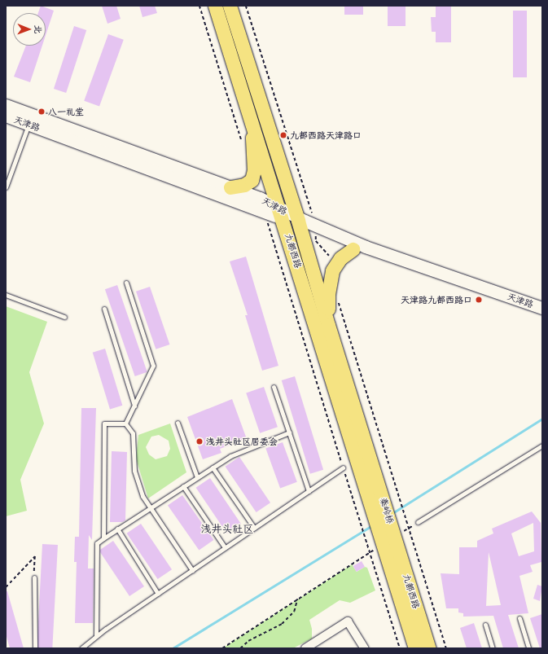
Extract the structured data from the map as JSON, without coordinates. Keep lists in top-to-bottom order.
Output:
{
  "streets": {
    "main road": ["天津路", "九都西路", "秦岭桥"]
  },
  "crossings": [
    ["天津路", "九都西路"],
    ["九都西路", "秦岭桥"]
  ],
  "districts": ["浅井头社区"],
  "places": [
    "八一礼堂",
    "九都西路天津路口",
    "天津路九都西路口",
    "浅井头社区居委会"
  ],
  "north": "right"
}
